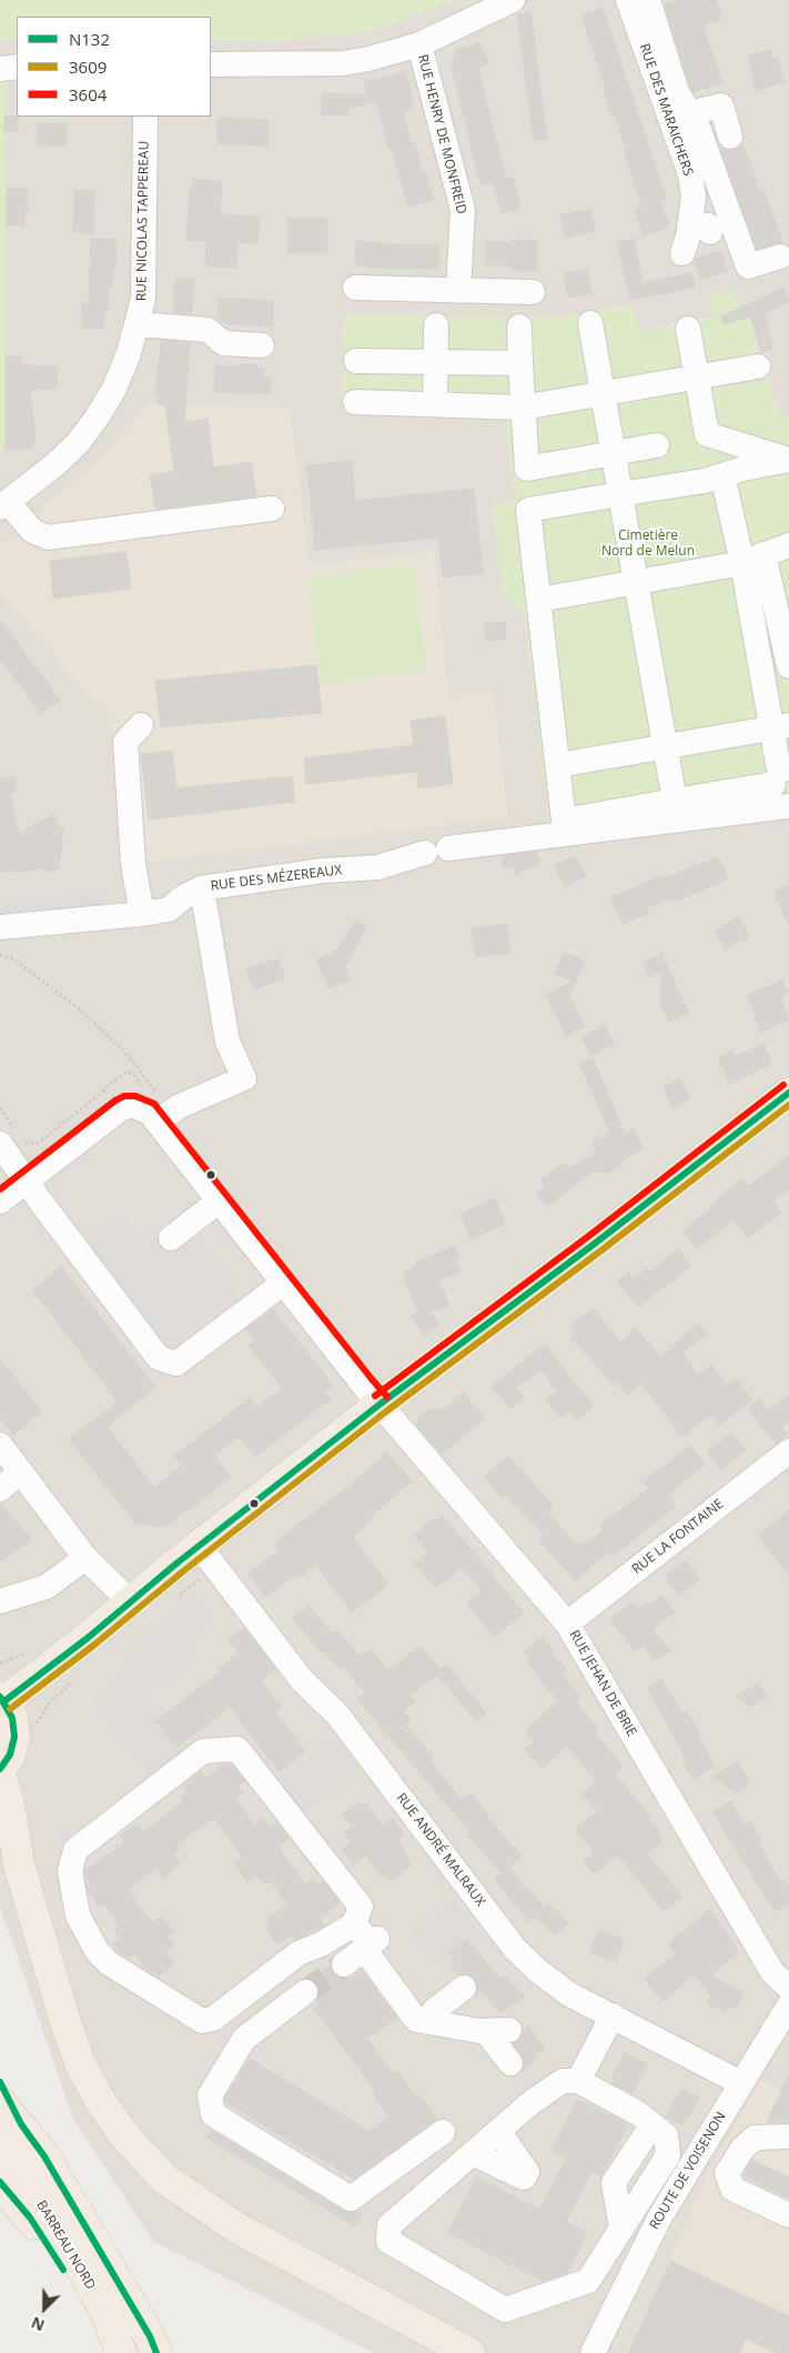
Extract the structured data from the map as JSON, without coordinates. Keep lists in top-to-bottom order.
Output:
{
  "streets": {
    "main road": ["BARREAU NORD"],
    "street": [
      "RUE DES MARAICHERS",
      "RUE HENRY DE MONFREID",
      "RUE NICOLAS TAPPEREAU",
      "RUE DES MÉZEREAUX",
      "RUE LA FONTAINE",
      "RUE JEHAN DE BRIE",
      "RUE ANDRÉ MALRAUX",
      "ROUTE DE VOISENON"
    ]
  },
  "crossings": [
    ["RUE LA FONTAINE", "RUE JEHAN DE BRIE"],
    ["RUE ANDRÉ MALRAUX", "ROUTE DE VOISENON"]
  ],
  "parks": ["Cimetière Nord de Melun"],
  "lines": ["transit line 3604", "transit line N132", "transit line 3609"],
  "legend": ["N132", "3609", "3604"],
  "north": "bottom left"
}
